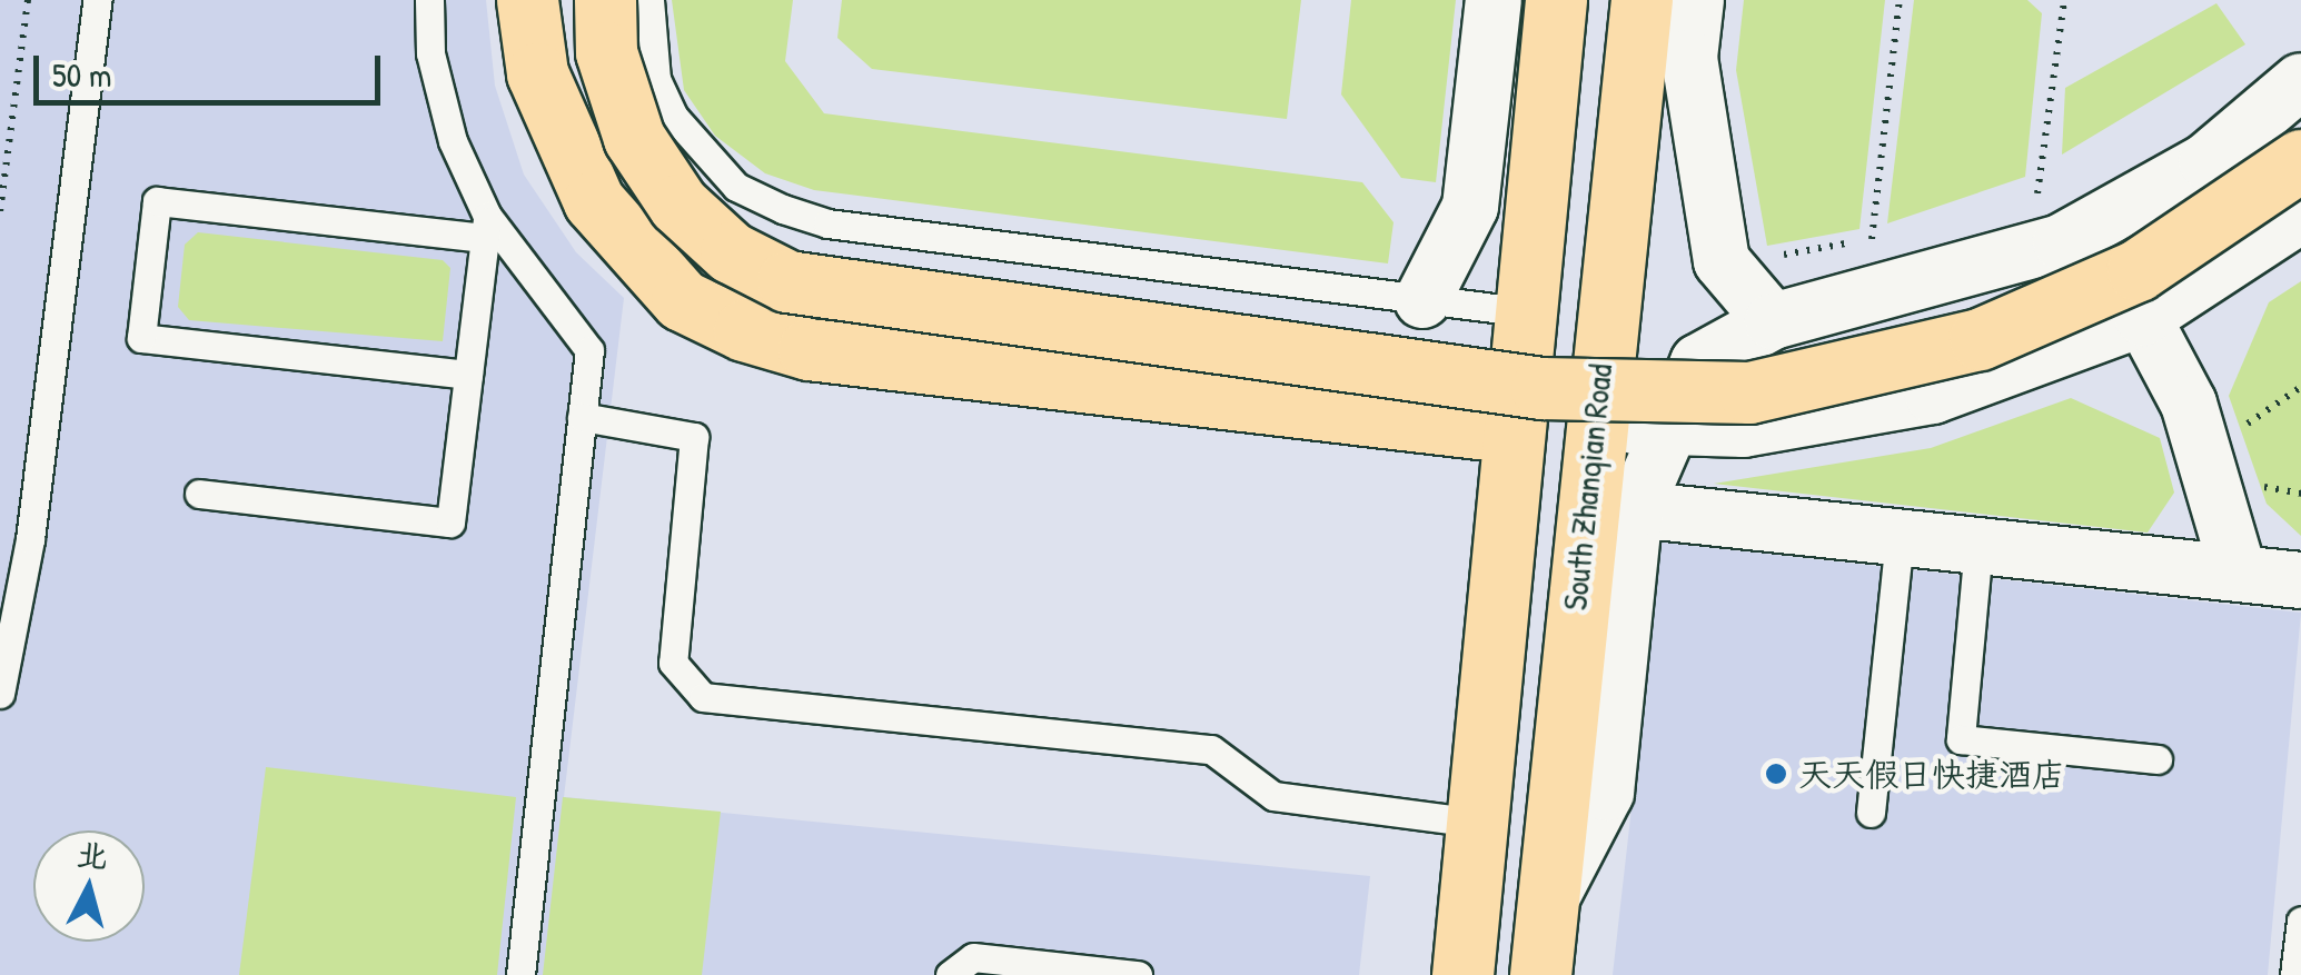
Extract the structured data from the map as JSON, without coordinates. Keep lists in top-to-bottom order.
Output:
{
  "streets": {
    "main road": ["South Zhanqian Road"]
  },
  "places": ["天天假日快捷酒店"],
  "scale_bar": "50 m",
  "north": "top"
}
